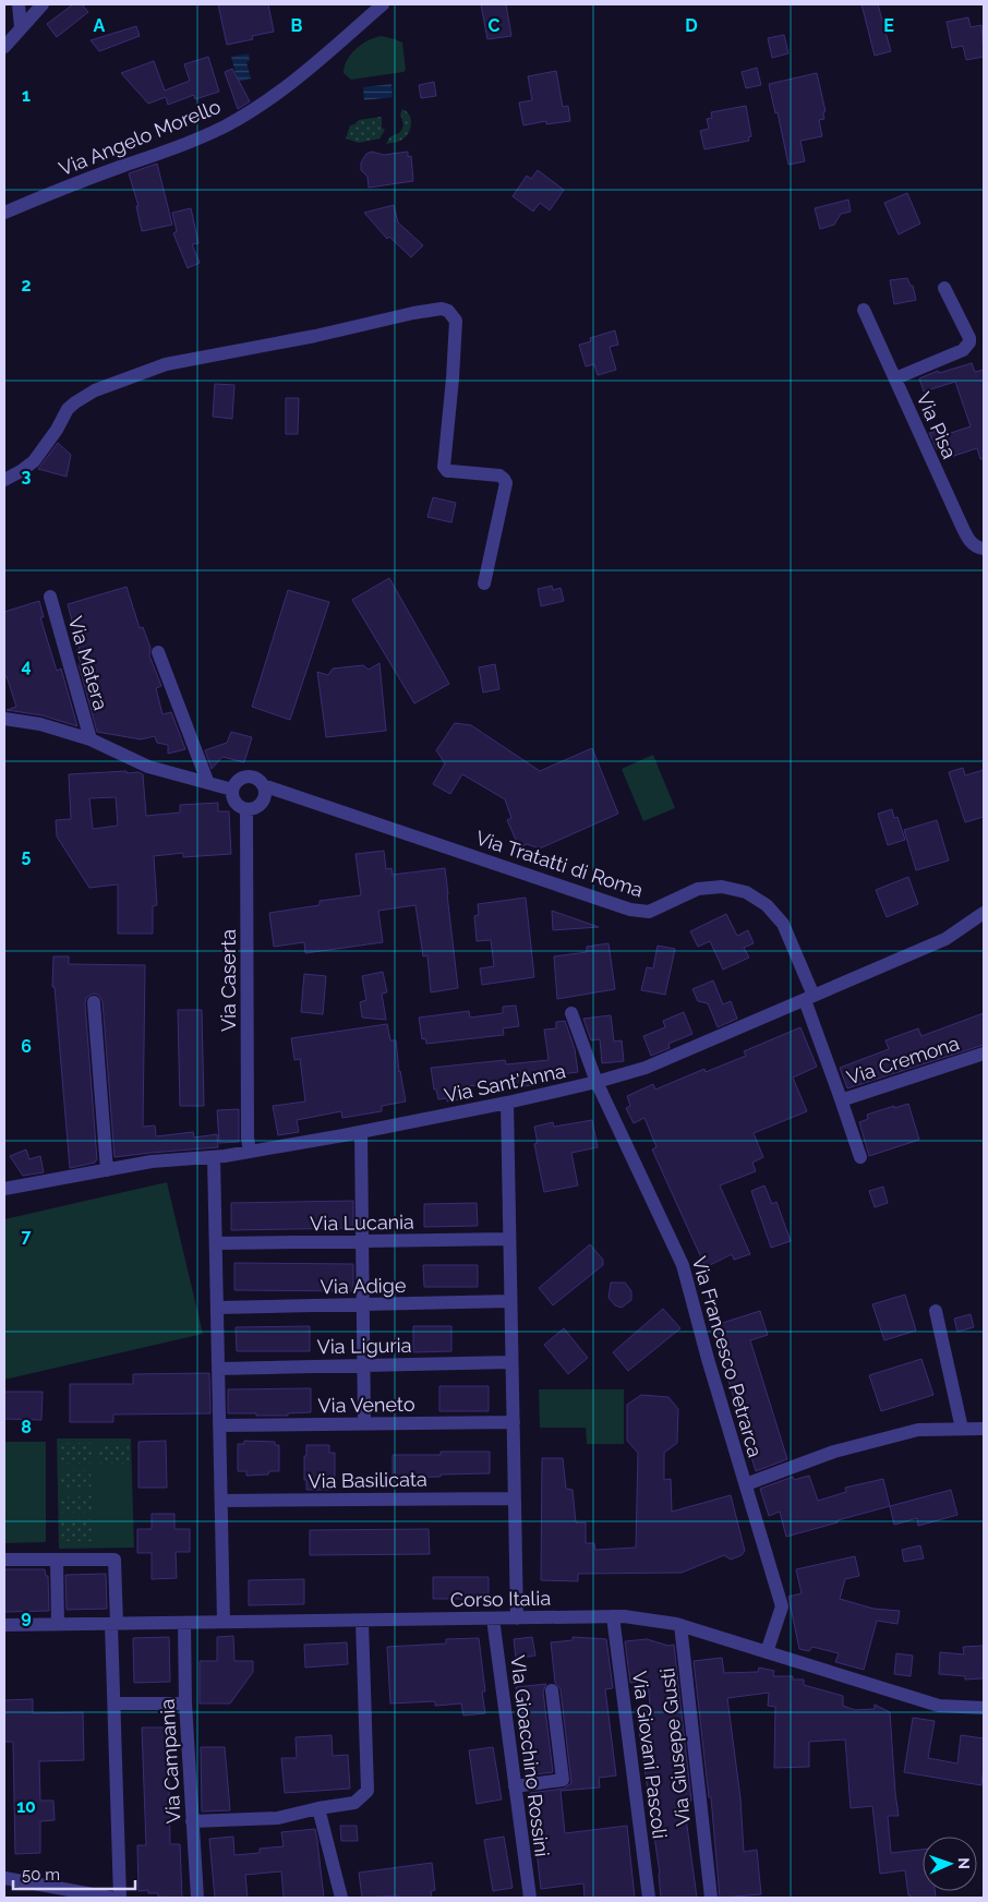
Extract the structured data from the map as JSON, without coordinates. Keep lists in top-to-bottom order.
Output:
{
  "streets": {
    "street": [
      "Via Angelo Morello",
      "Via Pisa",
      "Via Matera",
      "Via Tratatti di Roma",
      "Via Caserta",
      "Via Cremona",
      "Via Sant'Anna",
      "Via Lucania",
      "Via Adige",
      "Via Liguria",
      "Via Francesco Petrarca",
      "Via Veneto",
      "Via Basilicata",
      "Corso Italia",
      "Via Giusepe Gusti",
      "Via Giovani Pascoli",
      "VIa Gioacchino Rossini",
      "Via Campania"
    ]
  },
  "crossings": [
    ["Via Tratatti di Roma", "Via Caserta"],
    ["Via Tratatti di Roma", "Via Cremona"],
    ["Via Tratatti di Roma", "Via Sant'Anna"],
    ["Via Caserta", "Via Sant'Anna"],
    ["Via Cremona", "Via Sant'Anna"],
    ["Via Sant'Anna", "Via Francesco Petrarca"],
    ["Via Francesco Petrarca", "Corso Italia"],
    ["Corso Italia", "Via Giusepe Gusti"],
    ["Corso Italia", "Via Giovani Pascoli"],
    ["Corso Italia", "VIa Gioacchino Rossini"],
    ["Corso Italia", "Via Campania"]
  ],
  "scale_bar": "50 m",
  "north": "right",
  "grid": {
    "columns": [
      "A",
      "B",
      "C",
      "D",
      "E"
    ],
    "rows": [
      "1",
      "2",
      "3",
      "4",
      "5",
      "6",
      "7",
      "8",
      "9",
      "10"
    ]
  }
}
